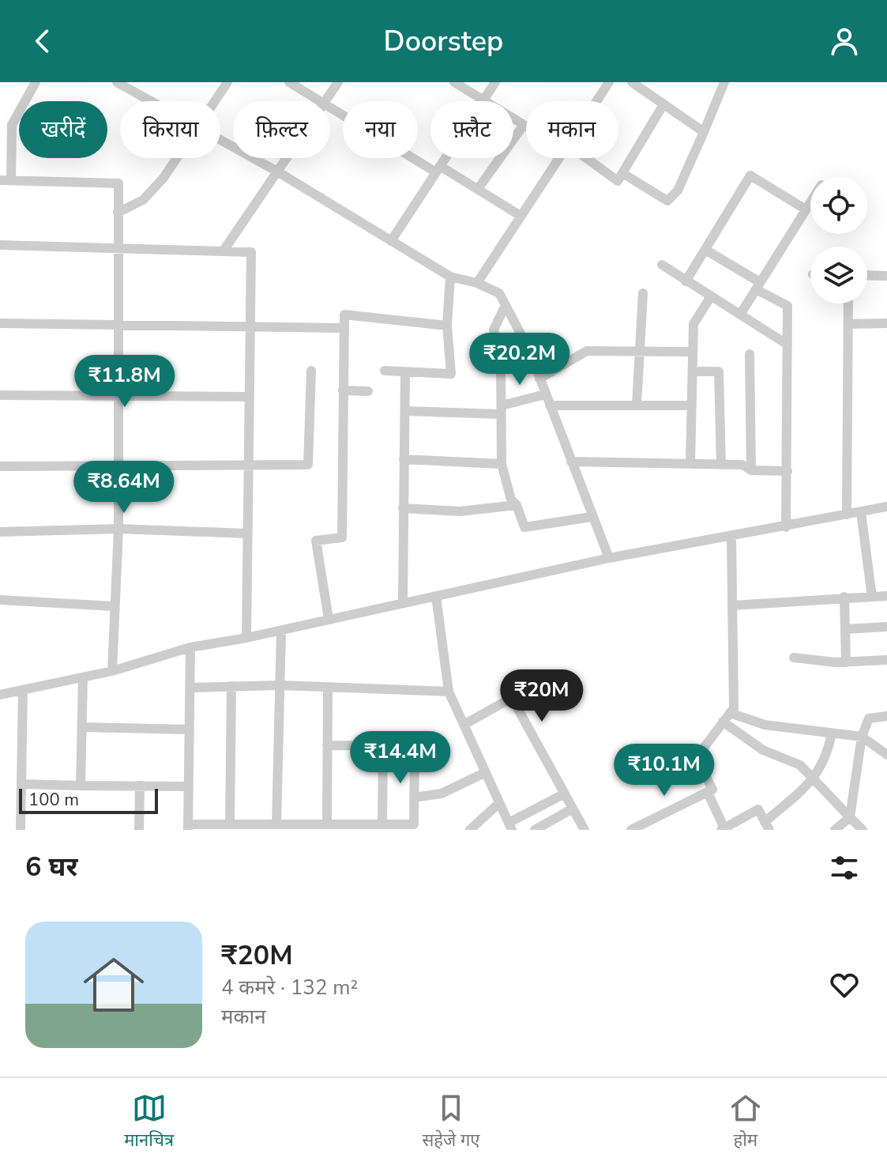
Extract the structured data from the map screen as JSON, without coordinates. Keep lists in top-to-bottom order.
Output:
{
  "scale_bar": "100 m",
  "page": {
    "header": "Doorstep",
    "chip": [
      "खरीदें",
      "किराया",
      "फ़िल्टर",
      "नया",
      "फ़्लैट",
      "मकान"
    ],
    "price": [
      "₹20.2M",
      "₹11.8M",
      "₹8.64M",
      "₹20M",
      "₹14.4M",
      "₹10.1M"
    ],
    "scale": "100 m",
    "heading": "6 घर",
    "list": [
      {
        "name": "₹20M",
        "note": "4 कमरे · 132 m² · मकान"
      }
    ],
    "tabs": ["मानचित्र", "सहेजे गए", "होम"]
  }
}
